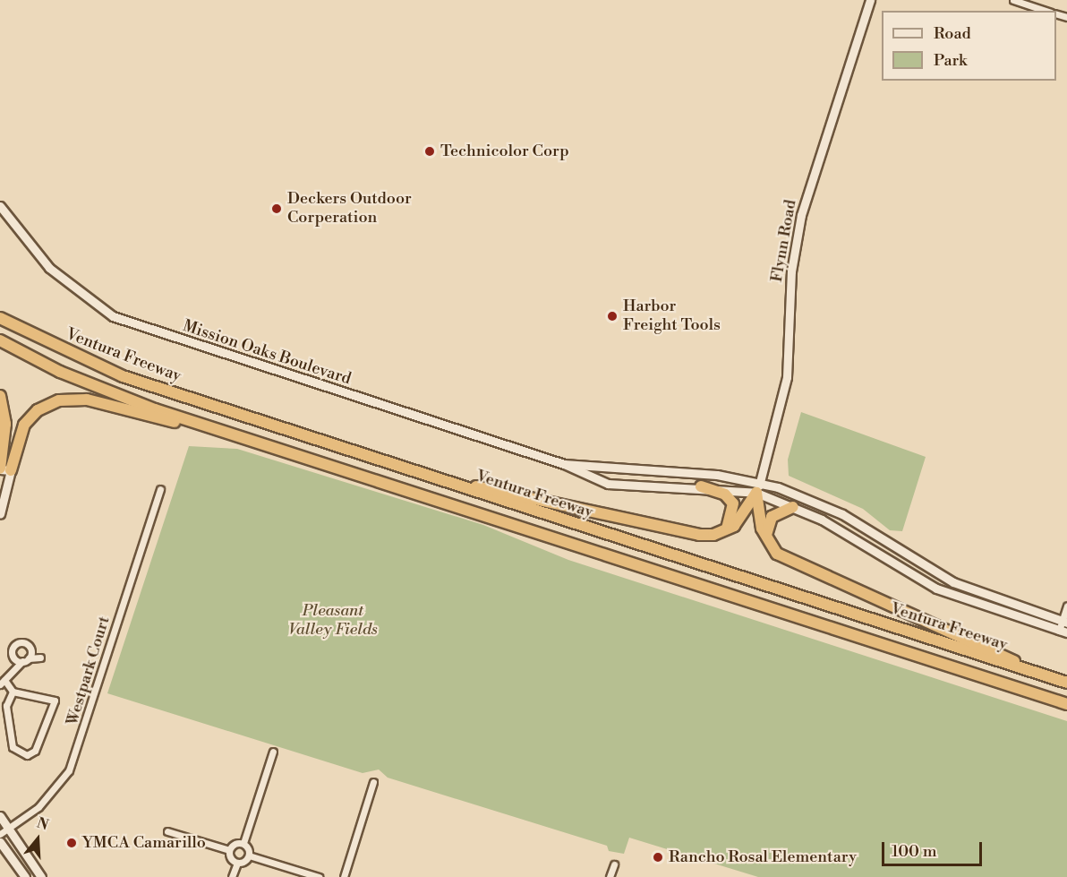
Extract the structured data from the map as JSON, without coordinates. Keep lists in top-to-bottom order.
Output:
{
  "streets": {
    "highway": ["Ventura Freeway"],
    "main road": ["Flynn Road", "Mission Oaks Boulevard"],
    "street": ["Westpark Court"]
  },
  "crossings": [
    ["Flynn Road", "Mission Oaks Boulevard"]
  ],
  "parks": ["Pleasant Valley Fields"],
  "places": [
    "Technicolor Corp",
    "Deckers Outdoor Corperation",
    "Harbor Freight Tools",
    "YMCA Camarillo",
    "Rancho Rosal Elementary"
  ],
  "legend": ["Road", "Park"],
  "scale_bar": "100 m",
  "north": "top"
}
